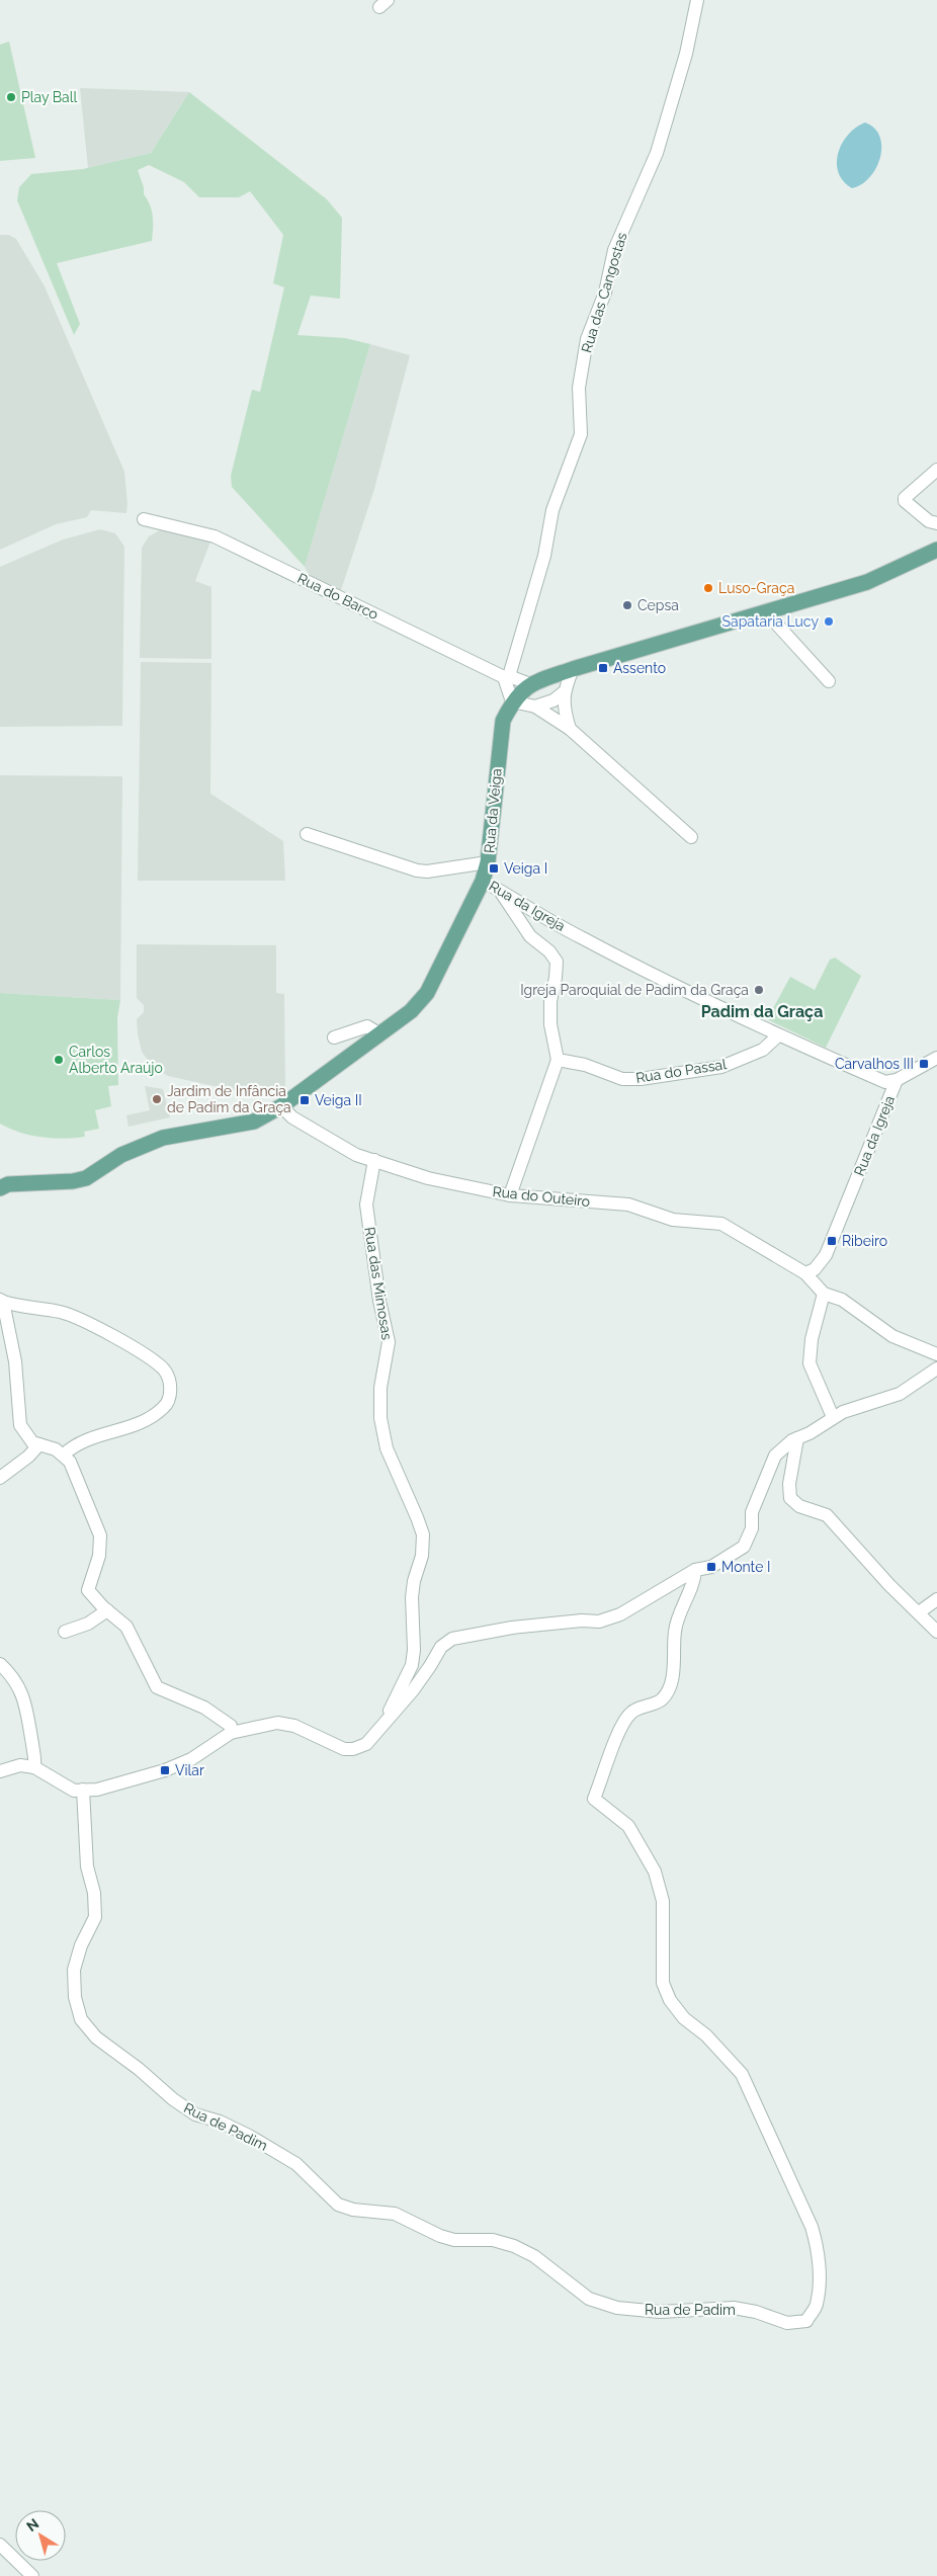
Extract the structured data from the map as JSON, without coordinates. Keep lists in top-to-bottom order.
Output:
{
  "streets": {
    "main road": ["Rua da Veiga"],
    "street": [
      "Rua das Cangostas",
      "Rua do Barco",
      "Rua da Igreja",
      "Rua do Passal",
      "Rua do Outeiro",
      "Rua das Mimosas",
      "Rua de Padim"
    ]
  },
  "crossings": [
    ["Rua das Cangostas", "Rua do Barco"],
    ["Rua do Barco", "Rua da Veiga"],
    ["Rua da Veiga", "Rua da Igreja"],
    ["Rua da Veiga", "Rua do Outeiro"],
    ["Rua da Igreja", "Rua do Passal"],
    ["Rua da Igreja", "Rua do Outeiro"],
    ["Rua do Outeiro", "Rua das Mimosas"]
  ],
  "districts": ["Padim da Graça"],
  "places": {
    "other": [
      "Play Ball",
      "Luso-Graça",
      "Cepsa",
      "Sapataria Lucy",
      "Igreja Paroquial de Padim da Graça",
      "Carlos Alberto Araújo",
      "Jardim de Infância de Padim da Graça"
    ],
    "transit": [
      "Assento",
      "Veiga I",
      "Carvalhos III",
      "Veiga II",
      "Ribeiro",
      "Monte I",
      "Vilar"
    ]
  },
  "north": "top left"
}
